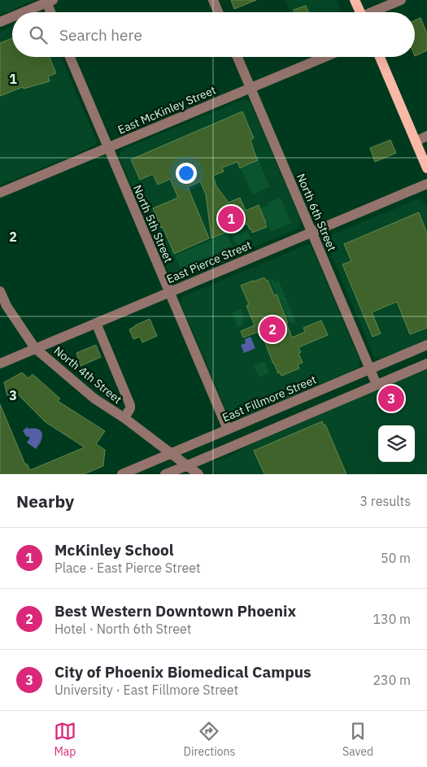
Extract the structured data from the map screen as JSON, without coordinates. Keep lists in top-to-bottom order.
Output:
{
  "streets": {
    "street": [
      "East McKinley Street",
      "North 6th Street",
      "North 5th Street",
      "East Pierce Street",
      "North 4th Street",
      "East Fillmore Street"
    ]
  },
  "crossings": [
    ["East McKinley Street", "North 6th Street"],
    ["East McKinley Street", "North 5th Street"],
    ["North 6th Street", "East Pierce Street"],
    ["North 6th Street", "East Fillmore Street"],
    ["North 5th Street", "East Pierce Street"],
    ["North 5th Street", "East Fillmore Street"],
    ["East Pierce Street", "North 4th Street"],
    ["North 4th Street", "East Fillmore Street"]
  ],
  "page": {
    "search": "Search here",
    "pins": ["1", "2", "3"],
    "heading": ["Nearby", "3 results"],
    "list": [
      {
        "mark": "1",
        "name": "McKinley School",
        "note": "Place · East Pierce Street",
        "value": "50 m"
      },
      {
        "mark": "2",
        "name": "Best Western Downtown Phoenix",
        "note": "Hotel · North 6th Street",
        "value": "130 m"
      },
      {
        "mark": "3",
        "name": "City of Phoenix Biomedical Campus",
        "note": "University · East Fillmore Street",
        "value": "230 m"
      }
    ],
    "nav": ["Map", "Directions", "Saved"]
  },
  "grid": {
    "rows": ["1", "2", "3"]
  }
}
